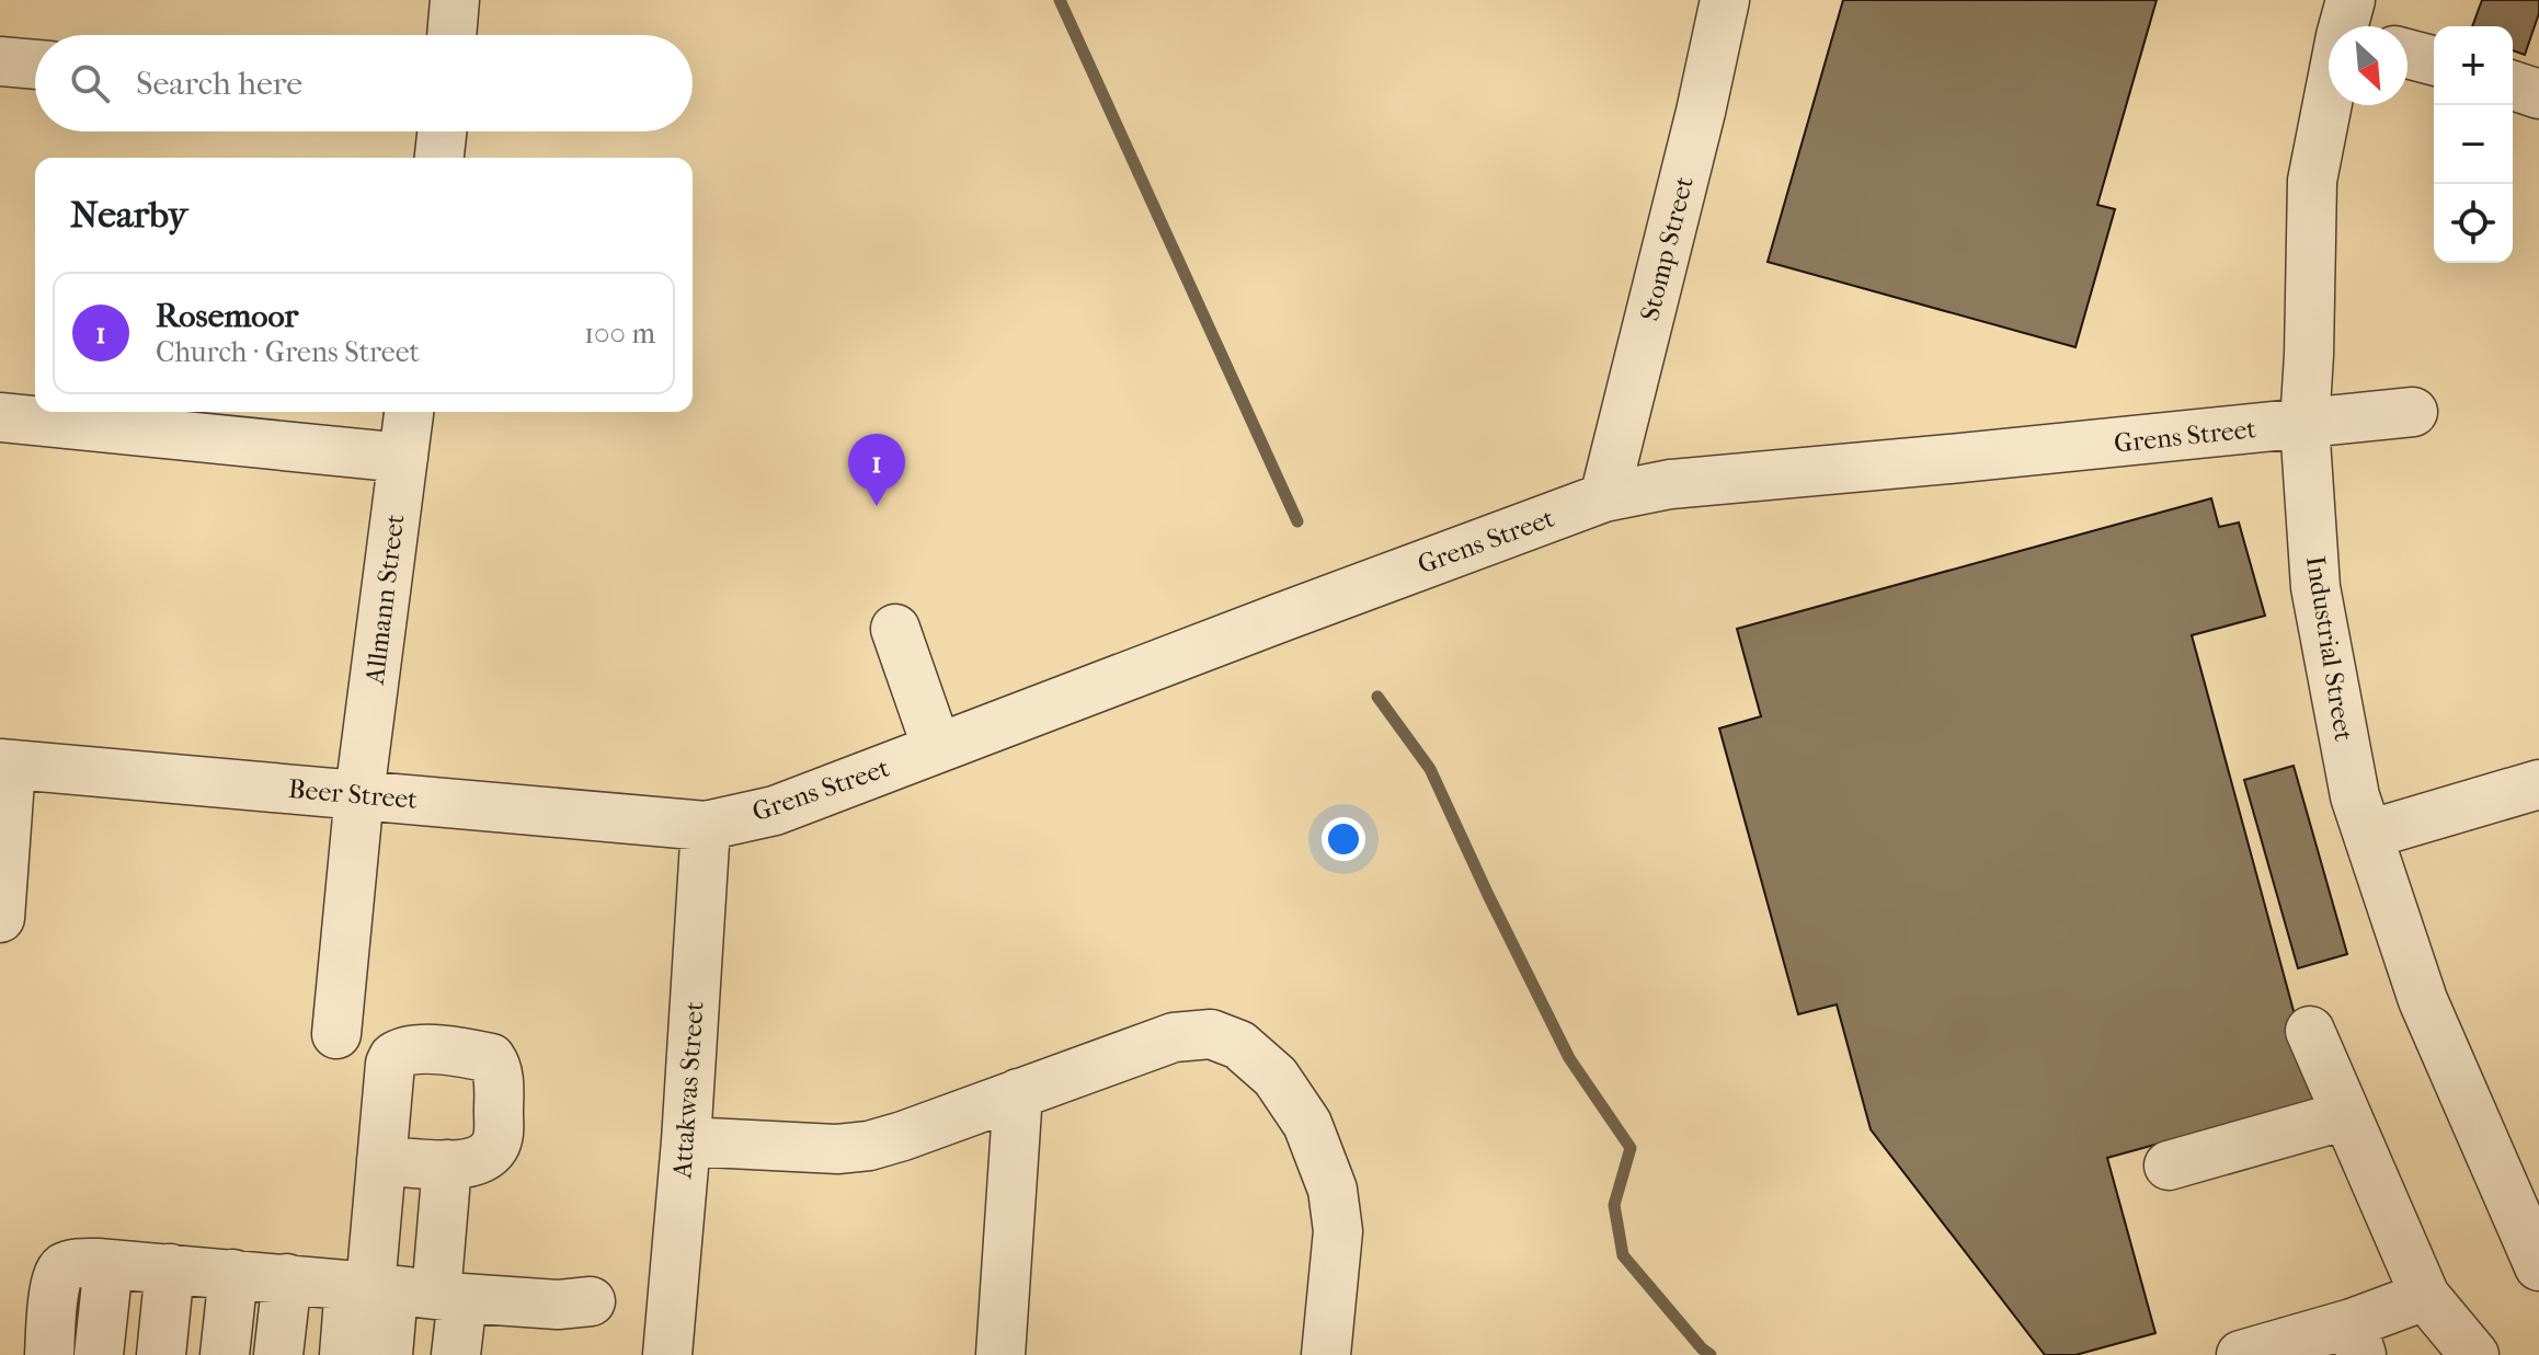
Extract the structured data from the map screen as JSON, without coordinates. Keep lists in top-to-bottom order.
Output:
{
  "streets": {
    "street": [
      "Stomp Street",
      "Grens Street",
      "Allmann Street",
      "Industrial Street",
      "Beer Street",
      "Attakwas Street"
    ]
  },
  "crossings": [
    ["Stomp Street", "Grens Street"],
    ["Grens Street", "Industrial Street"],
    ["Grens Street", "Beer Street"],
    ["Grens Street", "Attakwas Street"],
    ["Allmann Street", "Beer Street"],
    ["Beer Street", "Attakwas Street"]
  ],
  "north": "bottom right",
  "page": {
    "map_buttons": ["+", "−"],
    "search": "Search here",
    "heading": "Nearby",
    "list": [
      {
        "mark": "1",
        "name": "Rosemoor",
        "note": "Church · Grens Street",
        "value": "100 m"
      }
    ],
    "pins": "1"
  }
}
